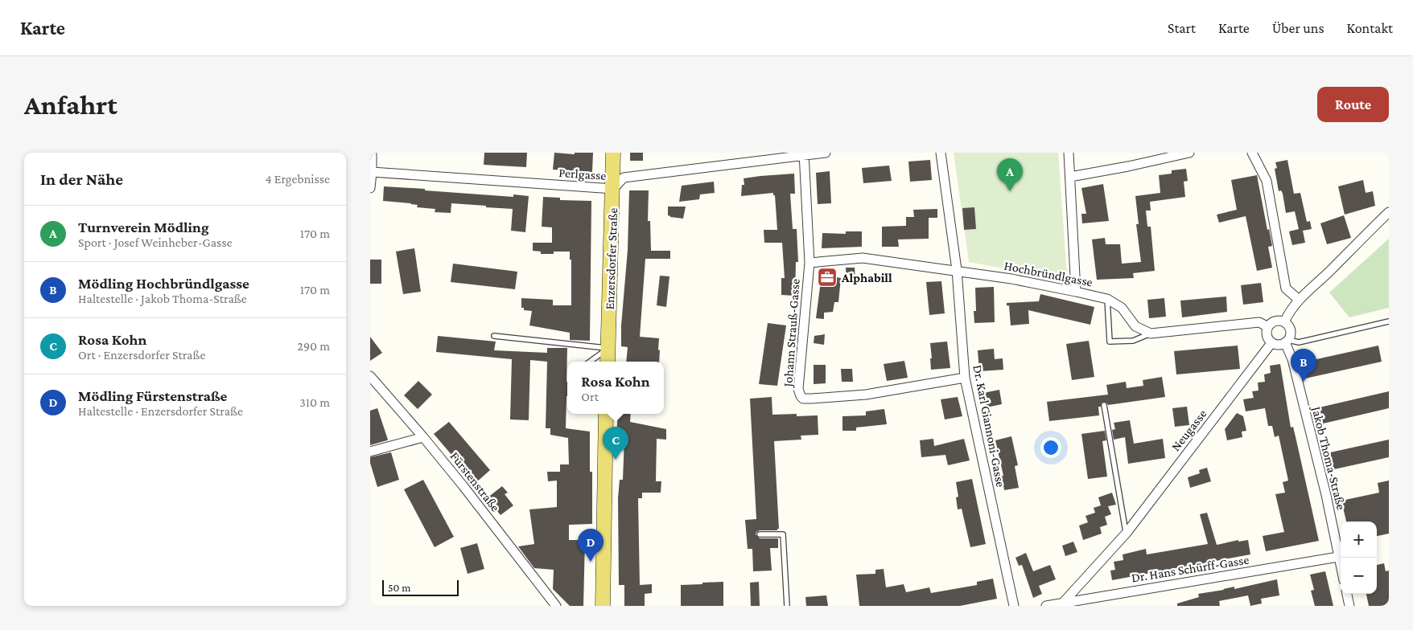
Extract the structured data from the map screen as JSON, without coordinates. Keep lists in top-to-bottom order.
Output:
{
  "streets": {
    "main road": ["Enzersdorfer Straße"],
    "street": [
      "Perlgasse",
      "Hochbründlgasse",
      "Johann Strauß-Gasse",
      "Dr. Karl Giannoni-Gasse",
      "Neugasse",
      "Jakob Thoma-Straße",
      "Fürstenstraße",
      "Dr. Hans Schürff-Gasse"
    ]
  },
  "crossings": [
    ["Perlgasse", "Enzersdorfer Straße"],
    ["Perlgasse", "Johann Strauß-Gasse"],
    ["Hochbründlgasse", "Johann Strauß-Gasse"],
    ["Hochbründlgasse", "Dr. Karl Giannoni-Gasse"],
    ["Johann Strauß-Gasse", "Dr. Karl Giannoni-Gasse"],
    ["Neugasse", "Jakob Thoma-Straße"],
    ["Neugasse", "Dr. Hans Schürff-Gasse"],
    ["Jakob Thoma-Straße", "Dr. Hans Schürff-Gasse"]
  ],
  "places": {
    "office": ["Alphabill"]
  },
  "scale_bar": "50 m",
  "page": {
    "header": "Karte",
    "nav": [
      "Start",
      "Karte",
      "Über uns",
      "Kontakt"
    ],
    "buttons": "Route",
    "title": "Anfahrt",
    "heading": ["In der Nähe", "4 Ergebnisse"],
    "pins": [
      "A",
      "B",
      "C",
      "D"
    ],
    "list": [
      {
        "mark": "A",
        "name": "Turnverein Mödling",
        "note": "Sport · Josef Weinheber-Gasse",
        "value": "170 m"
      },
      {
        "mark": "B",
        "name": "Mödling Hochbründlgasse",
        "note": "Haltestelle · Jakob Thoma-Straße",
        "value": "170 m"
      },
      {
        "mark": "C",
        "name": "Rosa Kohn",
        "note": "Ort · Enzersdorfer Straße",
        "value": "290 m"
      },
      {
        "mark": "D",
        "name": "Mödling Fürstenstraße",
        "note": "Haltestelle · Enzersdorfer Straße",
        "value": "310 m"
      }
    ],
    "popup": ["Rosa Kohn", "Ort"],
    "map_buttons": ["+", "−"],
    "scale": "50 m"
  }
}
